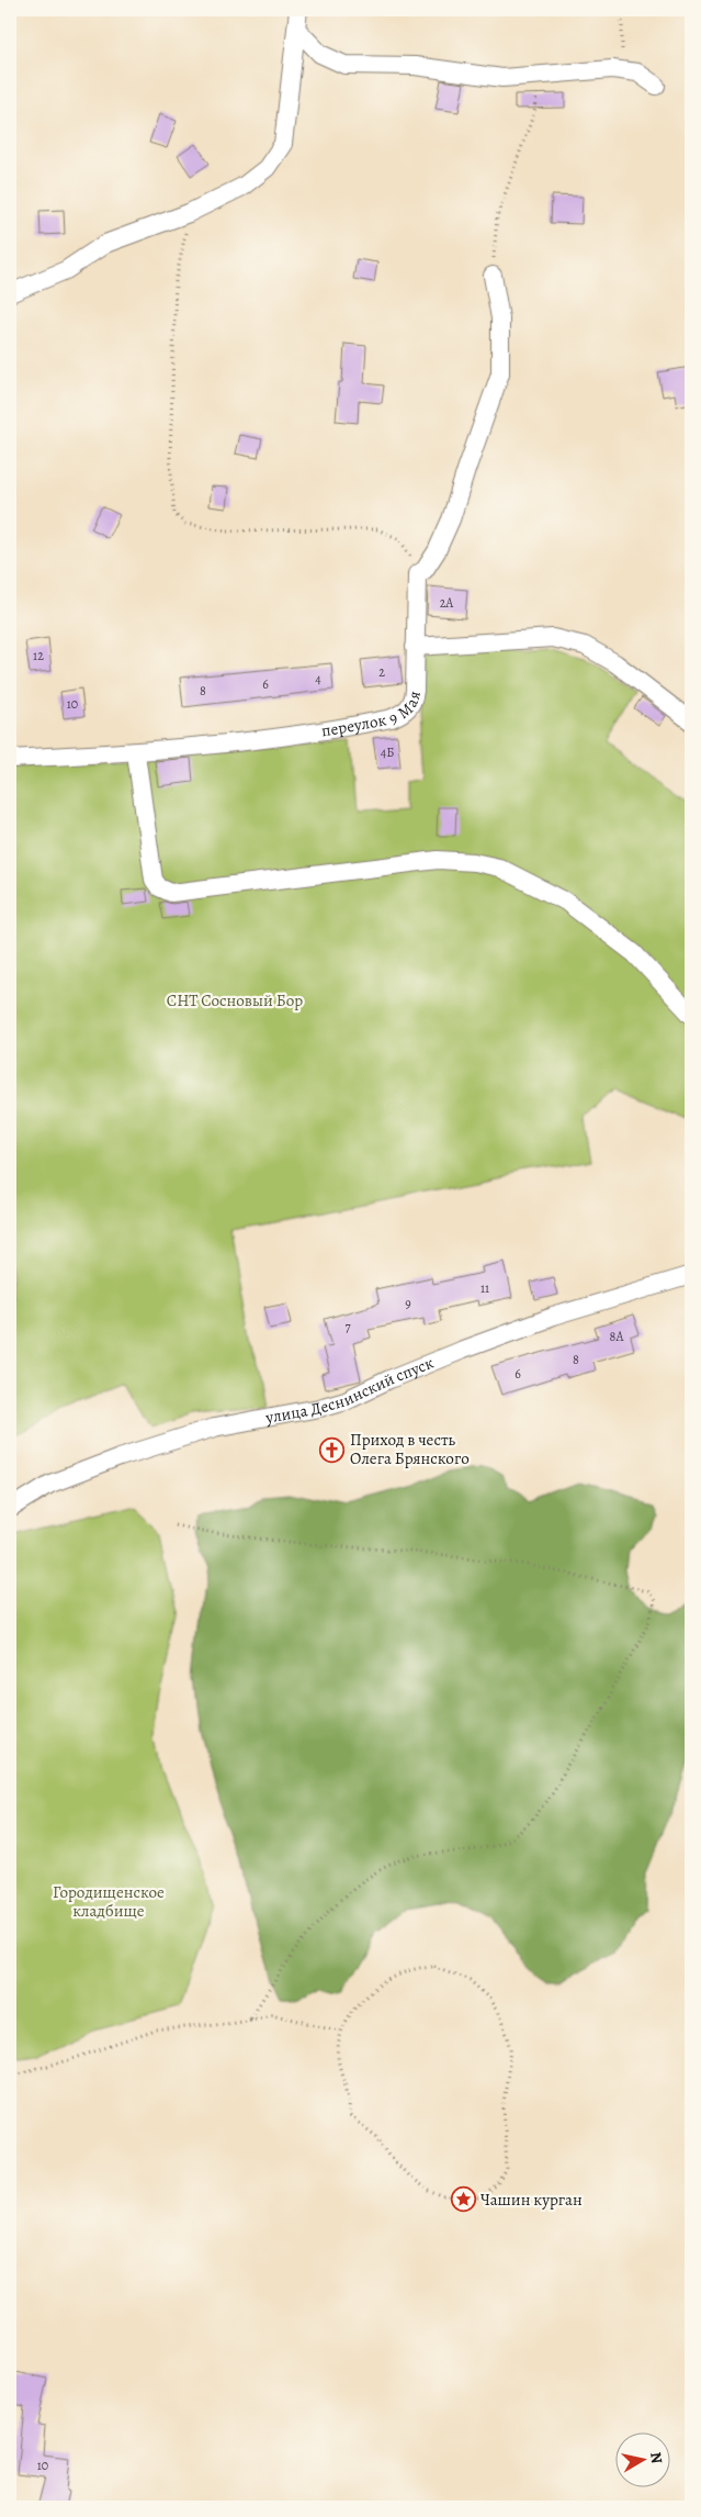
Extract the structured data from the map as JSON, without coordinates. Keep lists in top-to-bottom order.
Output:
{
  "streets": {
    "street": ["переулок 9 Мая", "улица Деснинский спуск"]
  },
  "parks": ["СНТ Сосновый Бор", "Городищенское кладбище"],
  "places": {
    "church": ["Приход в честь Олега Брянского"],
    "place": ["Чашин курган"]
  },
  "house_numbers": [
    "2А",
    "12",
    "2",
    "4",
    "6",
    "8",
    "10",
    "4Б",
    "11",
    "9",
    "7",
    "8А",
    "8",
    "6",
    "10"
  ],
  "north": "right"
}
